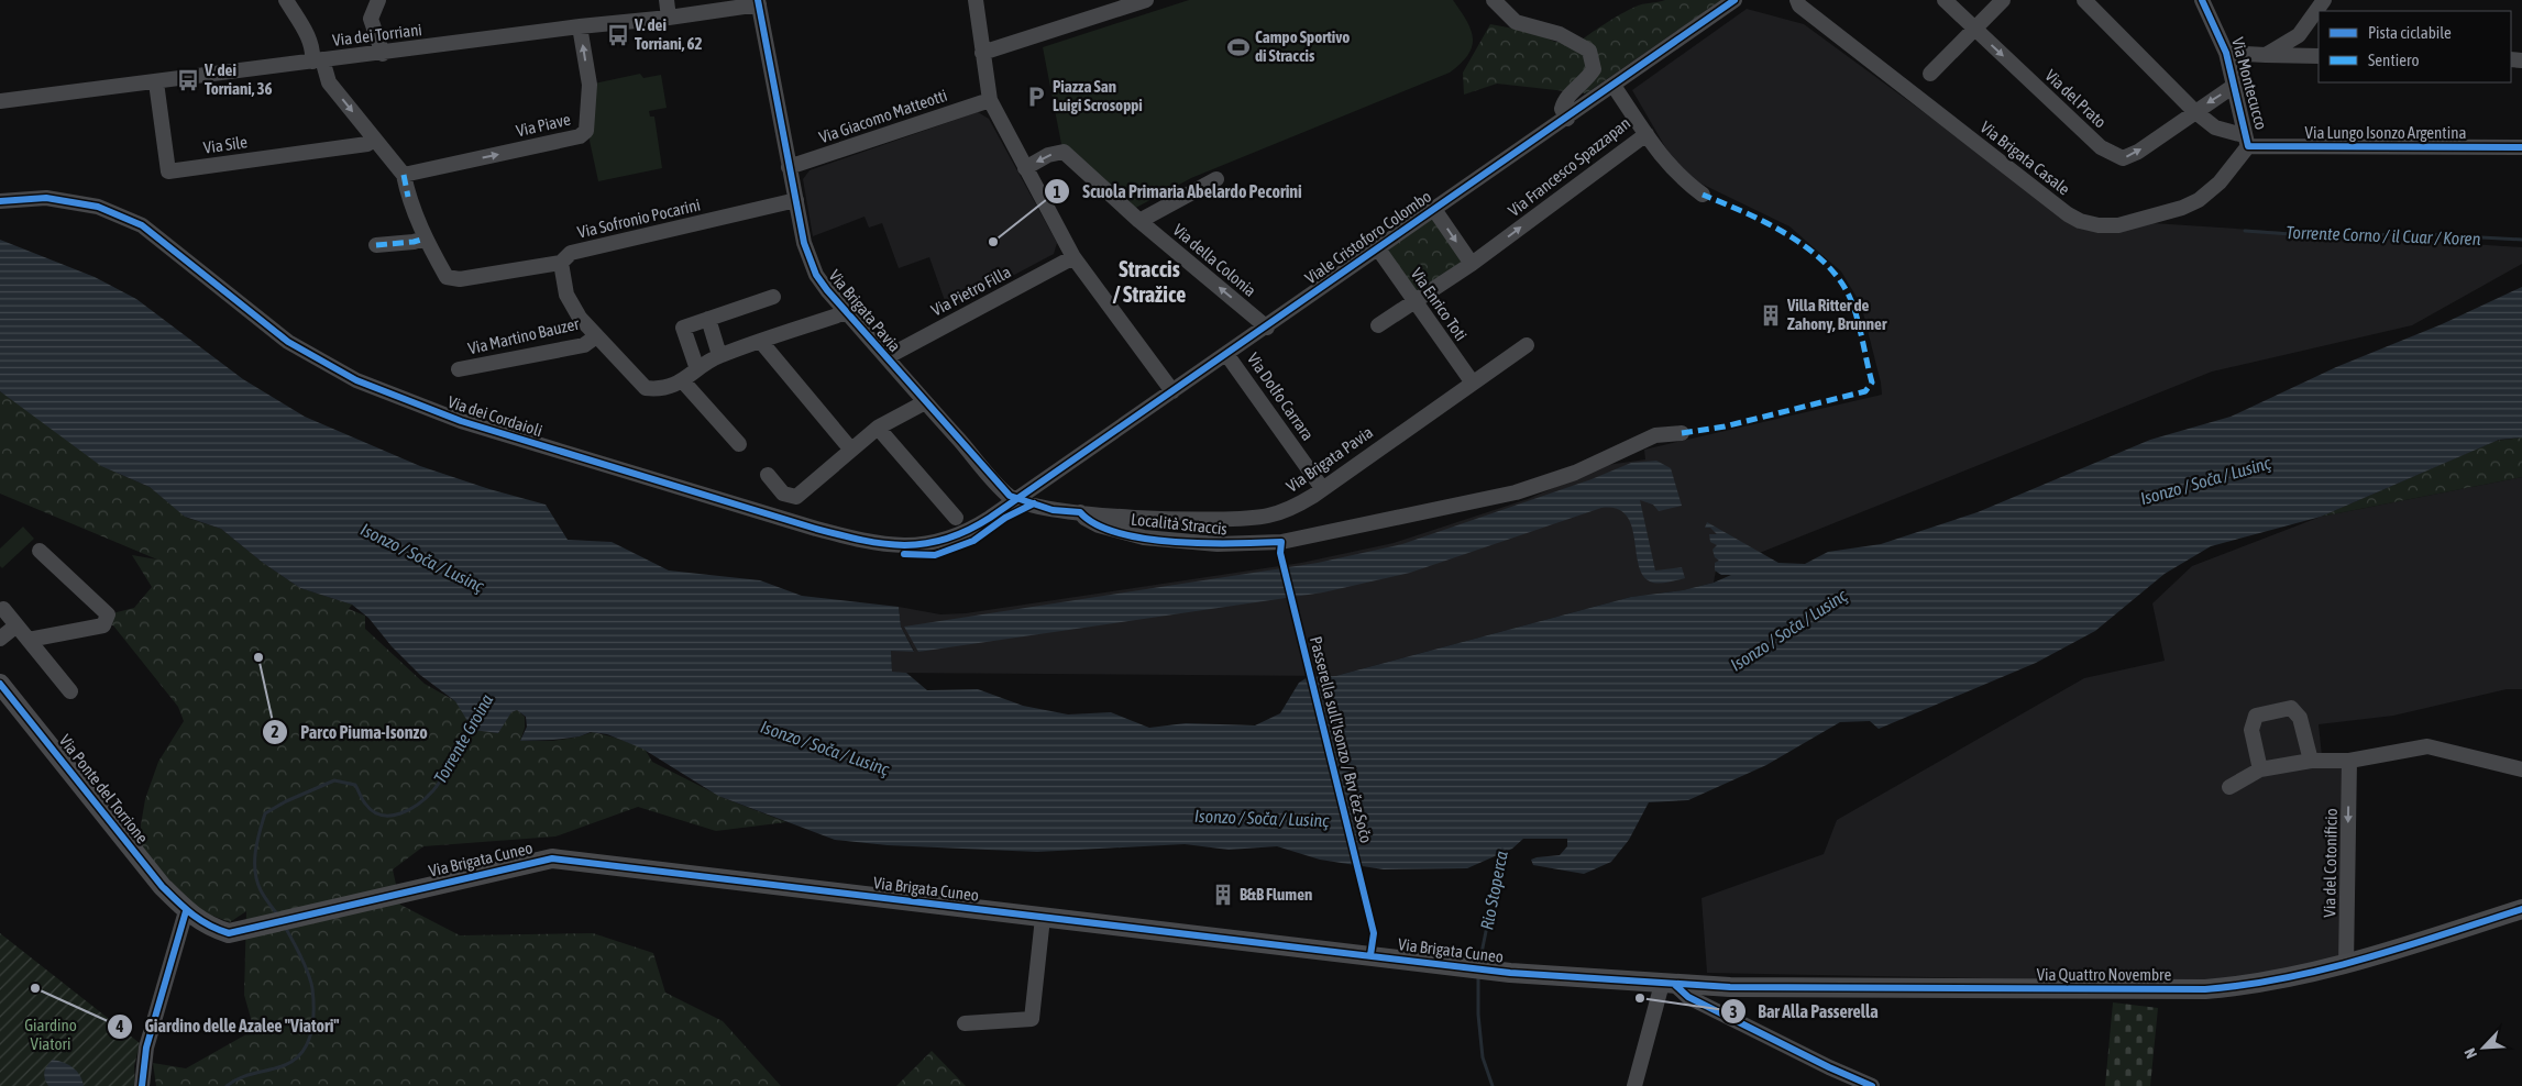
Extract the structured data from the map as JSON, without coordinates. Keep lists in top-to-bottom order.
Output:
{
  "streets": {
    "main road": ["Via Ponte del Torrione", "Via Brigata Cuneo", "Via Quattro Novembre"],
    "street": [
      "Via dei Torriani",
      "Via Montecucco",
      "Via del Prato",
      "Via Giacomo Matteotti",
      "Via Piave",
      "Via Lungo Isonzo Argentina",
      "Via Sile",
      "Via Brigata Casale",
      "Via Francesco Spazzapan",
      "Via Sofronio Pocarini",
      "Viale Cristoforo Colombo",
      "Via della Colonia",
      "Via Pietro Filla",
      "Via Enrico Toti",
      "Via Brigata Pavia",
      "Via Martino Bauzer",
      "Via Dolfo Carrara",
      "Via dei Cordaioli",
      "Località Straccis",
      "Via del Cotonificio"
    ],
    "cycle path": ["Passerella sull'Isonzo / Brv čez Sočo"]
  },
  "crossings": [
    ["Via dei Torriani", "Via Piave"],
    ["Via dei Torriani", "Via Sile"],
    ["Via dei Torriani", "Via Brigata Pavia"],
    ["Via Montecucco", "Via Lungo Isonzo Argentina"],
    ["Via Montecucco", "Via Brigata Casale"],
    ["Via del Prato", "Via Lungo Isonzo Argentina"],
    ["Via Giacomo Matteotti", "Via Brigata Pavia"],
    ["Via Lungo Isonzo Argentina", "Via Brigata Casale"],
    ["Via Francesco Spazzapan", "Viale Cristoforo Colombo"],
    ["Via Francesco Spazzapan", "Via Enrico Toti"],
    ["Via Sofronio Pocarini", "Via Brigata Pavia"],
    ["Viale Cristoforo Colombo", "Via della Colonia"],
    ["Viale Cristoforo Colombo", "Via Enrico Toti"],
    ["Viale Cristoforo Colombo", "Via Brigata Pavia"],
    ["Viale Cristoforo Colombo", "Via Dolfo Carrara"],
    ["Viale Cristoforo Colombo", "Via dei Cordaioli"],
    ["Via Pietro Filla", "Via Brigata Pavia"],
    ["Via Enrico Toti", "Via Brigata Pavia"],
    ["Via Brigata Pavia", "Via Dolfo Carrara"],
    ["Via Brigata Pavia", "Via dei Cordaioli"],
    ["Via Brigata Pavia", "Località Straccis"],
    ["Via Ponte del Torrione", "Via Brigata Cuneo"],
    ["Via Brigata Cuneo", "Via Quattro Novembre"],
    ["Via del Cotonificio", "Via Quattro Novembre"]
  ],
  "one_way": ["Via del Prato", "Via Francesco Spazzapan", "Via del Cotonificio"],
  "districts": ["Straccis / Stražice"],
  "water": [
    "Torrente Corno / il Cuar / Koren",
    "Isonzo / Soča / Lusinç",
    "Torrente Groina",
    "Rio Stoperca"
  ],
  "parks": ["Giardino Viatori"],
  "places": {
    "bus stop": ["V. dei Torriani, 62", "V. dei Torriani, 36"],
    "sports": ["Campo Sportivo di Straccis"],
    "parking": ["Piazza San Luigi Scrosoppi"],
    "other": [
      "Scuola Primaria Abelardo Pecorini",
      "Parco Piuma-Isonzo",
      "Giardino delle Azalee \"Viatori\"",
      "Bar Alla Passerella"
    ],
    "building": ["Villa Ritter de Zahony, Brunner", "B&B Flumen"]
  },
  "legend": ["Pista ciclabile", "Sentiero"],
  "north": "bottom left"
}
